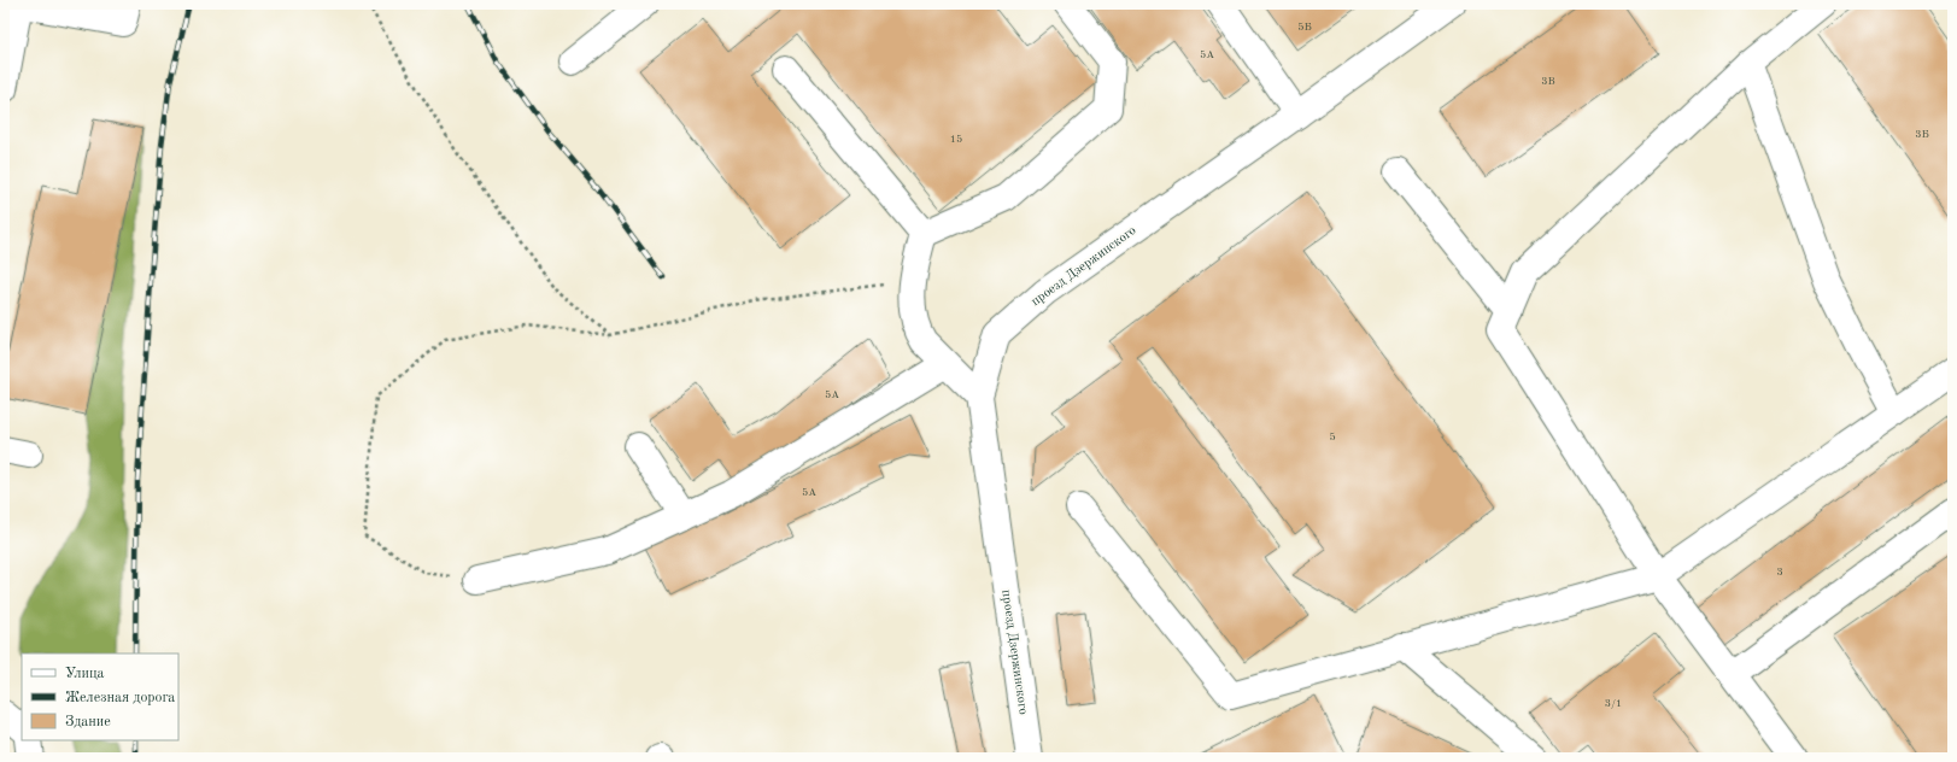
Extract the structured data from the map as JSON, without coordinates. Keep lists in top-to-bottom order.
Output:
{
  "streets": {
    "street": ["проезд Дзержинского"]
  },
  "house_numbers": [
    "5Б",
    "5А",
    "3В",
    "3Б",
    "15",
    "5А",
    "5",
    "5А",
    "3",
    "3/1"
  ],
  "legend": ["Улица", "Железная дорога", "Здание"]
}
